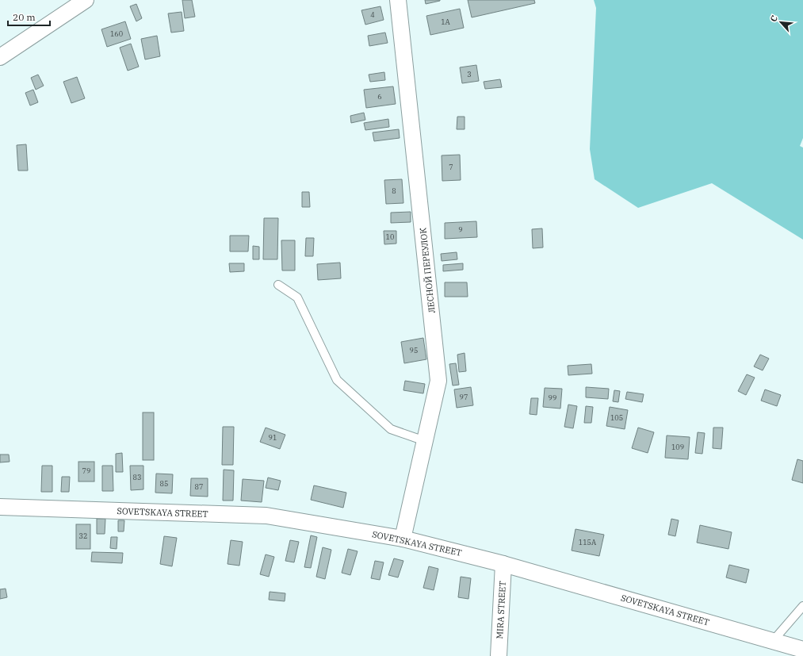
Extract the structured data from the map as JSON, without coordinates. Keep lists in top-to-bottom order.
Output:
{
  "streets": {
    "street": ["ЛЕСНОЙ ПЕРЕУЛОК", "SOVETSKAYA STREET", "MIRA STREET"]
  },
  "crossings": [
    ["ЛЕСНОЙ ПЕРЕУЛОК", "SOVETSKAYA STREET"],
    ["SOVETSKAYA STREET", "MIRA STREET"]
  ],
  "house_numbers": [
    "4",
    "1А",
    "160",
    "3",
    "6",
    "7",
    "8",
    "9",
    "10",
    "95",
    "97",
    "99",
    "105",
    "91",
    "109",
    "79",
    "83",
    "85",
    "87",
    "32",
    "115А"
  ],
  "scale_bar": "20 m",
  "north": "top left"
}
